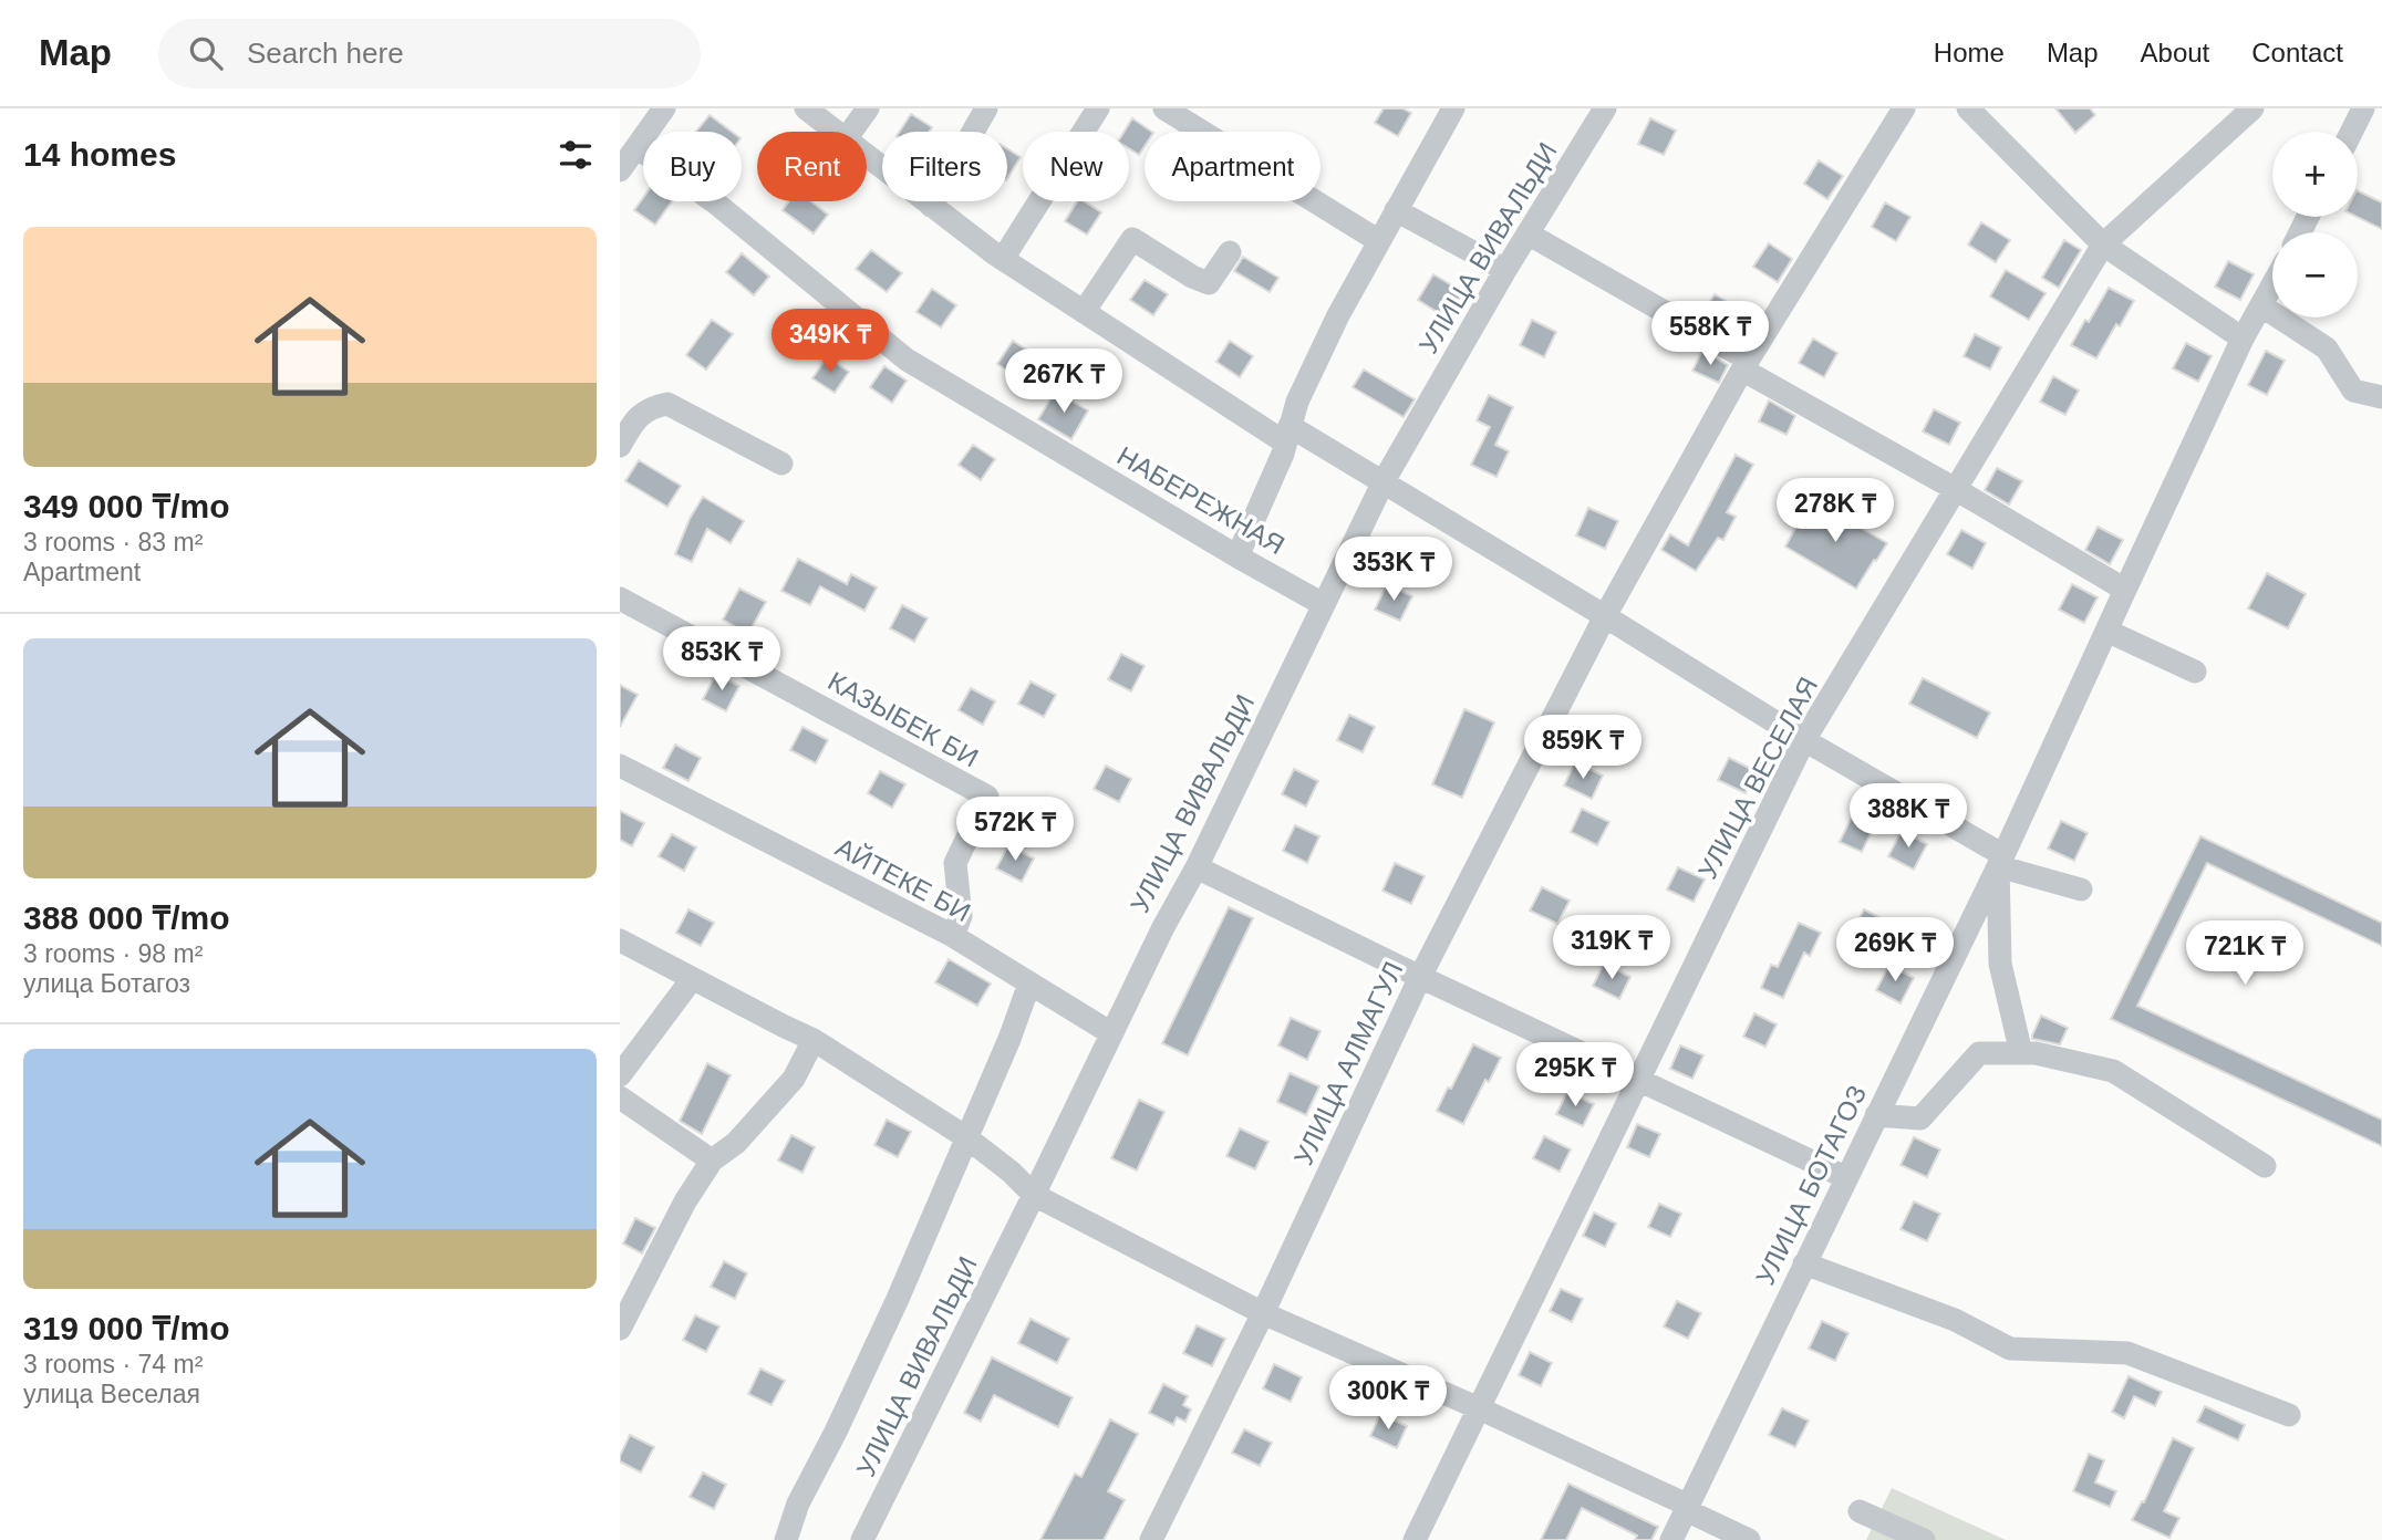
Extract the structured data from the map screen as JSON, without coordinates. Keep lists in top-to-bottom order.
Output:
{
  "streets": {
    "street": [
      "УЛИЦА ВИВАЛЬДИ",
      "НАБЕРЕЖНАЯ",
      "КАЗЫБЕК БИ",
      "УЛИЦА ВЕСЕЛАЯ",
      "АЙТЕКЕ БИ",
      "УЛИЦА АЛМАГУЛ",
      "УЛИЦА БОТАГОЗ"
    ]
  },
  "crossings": [
    ["УЛИЦА ВИВАЛЬДИ", "НАБЕРЕЖНАЯ"],
    ["УЛИЦА ВИВАЛЬДИ", "АЙТЕКЕ БИ"],
    ["КАЗЫБЕК БИ", "АЙТЕКЕ БИ"]
  ],
  "page": {
    "header": "Map",
    "search": "Search here",
    "nav": [
      "Home",
      "Map",
      "About",
      "Contact"
    ],
    "heading": "14 homes",
    "map_buttons": ["+", "−"],
    "chip": [
      "Buy",
      "Rent",
      "Filters",
      "New",
      "Apartment"
    ],
    "list": [
      {
        "name": "349 000 ₸/mo",
        "note": "3 rooms · 83 m² · Apartment"
      },
      {
        "name": "388 000 ₸/mo",
        "note": "3 rooms · 98 m² · улица Ботагоз"
      },
      {
        "name": "319 000 ₸/mo",
        "note": "3 rooms · 74 m² · улица Веселая"
      }
    ],
    "price": [
      "558K ₸",
      "349K ₸",
      "267K ₸",
      "278K ₸",
      "353K ₸",
      "853K ₸",
      "859K ₸",
      "388K ₸",
      "572K ₸",
      "319K ₸",
      "269K ₸",
      "721K ₸",
      "295K ₸",
      "300K ₸"
    ]
  }
}
